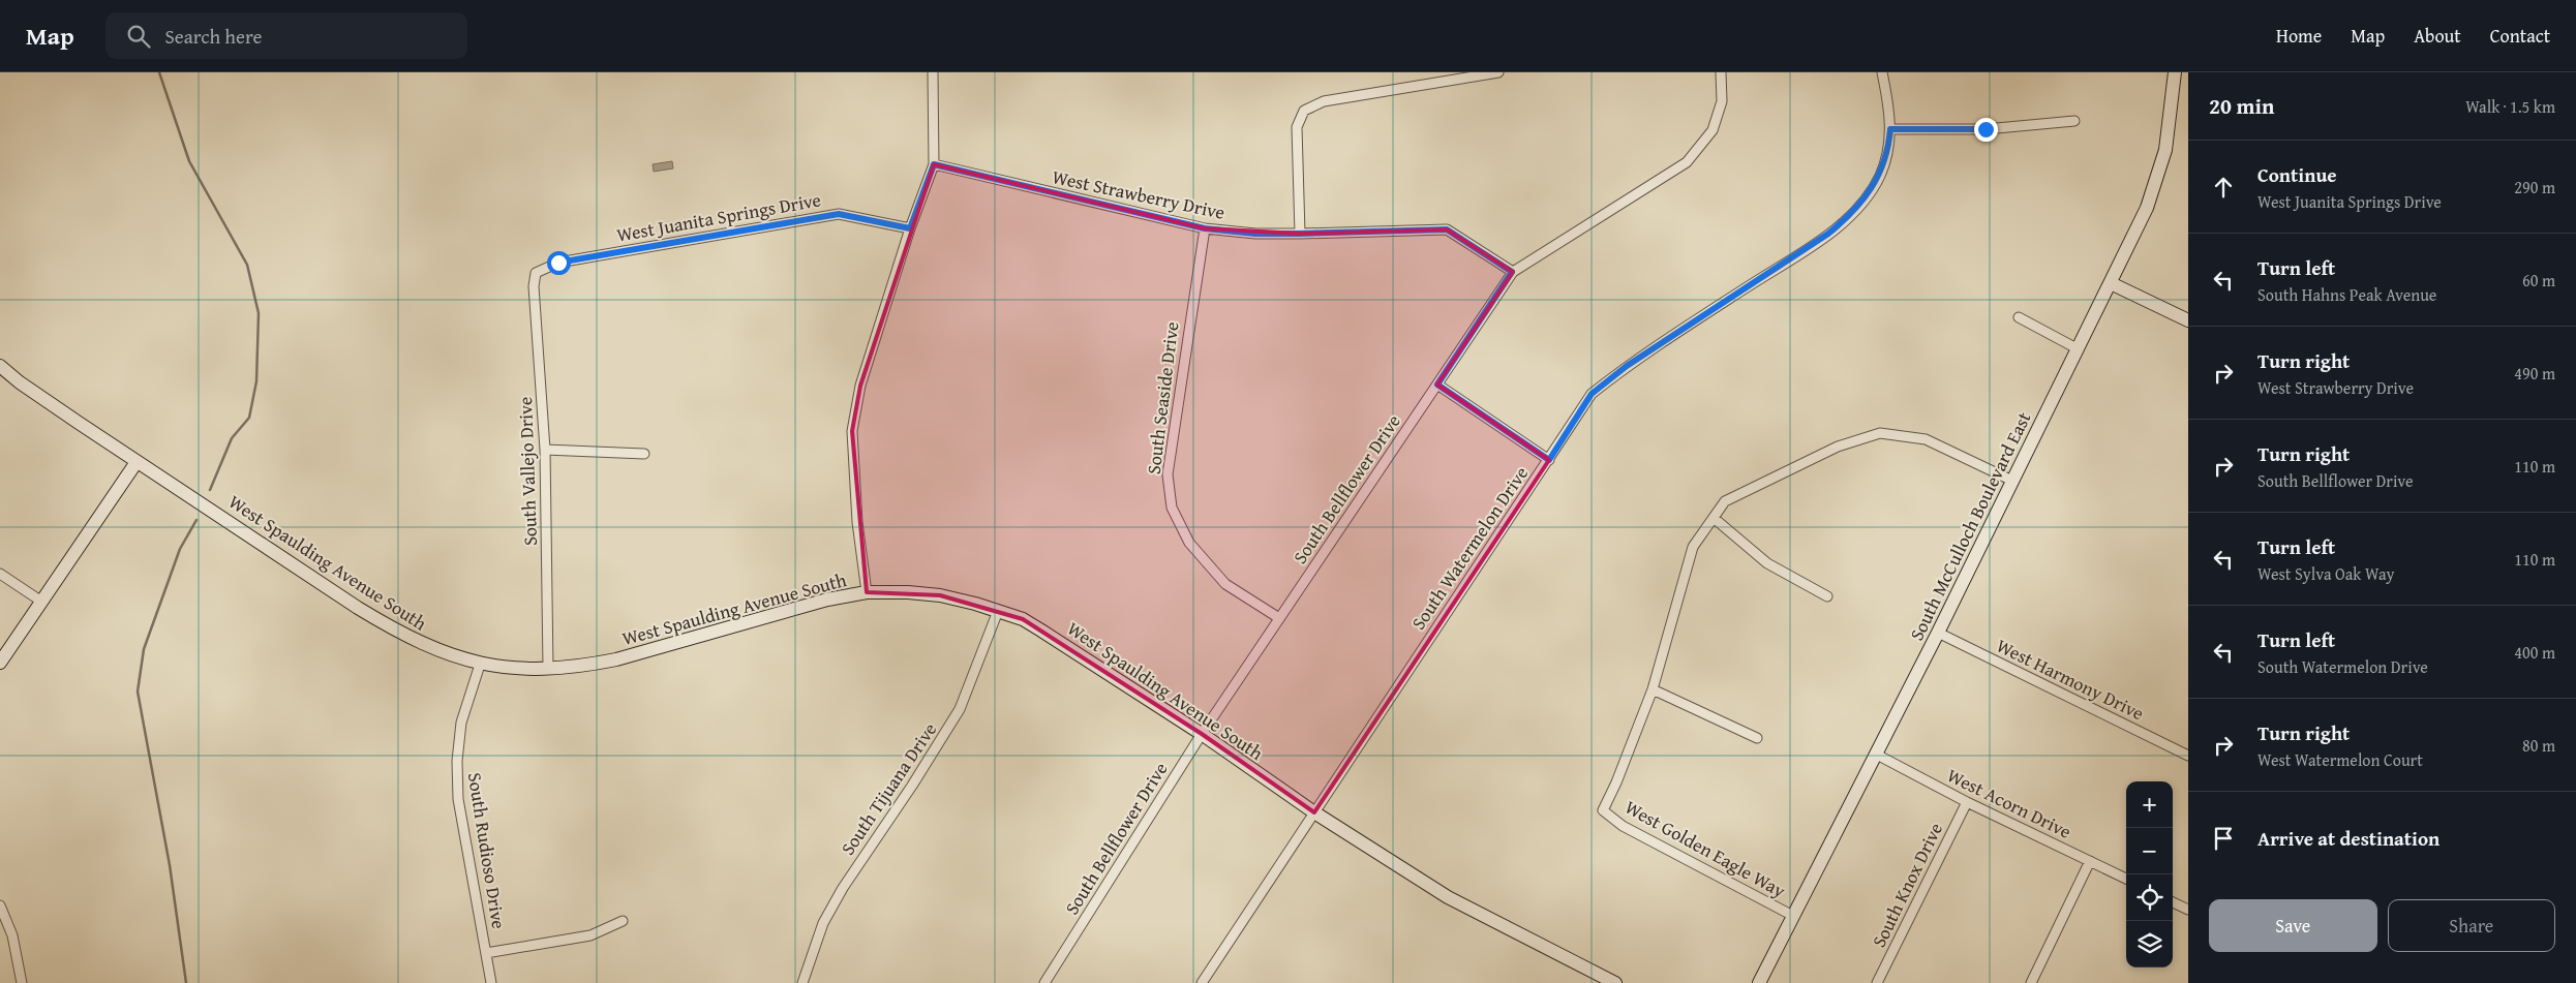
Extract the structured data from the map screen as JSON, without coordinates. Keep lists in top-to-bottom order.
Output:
{
  "streets": {
    "street": [
      "West Strawberry Drive",
      "West Juanita Springs Drive",
      "South Seaside Drive",
      "South Vallejo Drive",
      "South Bellflower Drive",
      "South McCulloch Boulevard East",
      "South Watermelon Drive",
      "West Spaulding Avenue South",
      "West Harmony Drive",
      "South Tijuana Drive",
      "West Acorn Drive",
      "West Golden Eagle Way",
      "South Rudioso Drive",
      "South Knox Drive"
    ]
  },
  "crossings": [
    ["West Strawberry Drive", "South Seaside Drive"],
    ["West Strawberry Drive", "South Bellflower Drive"],
    ["West Juanita Springs Drive", "South Vallejo Drive"],
    ["South Seaside Drive", "South Bellflower Drive"],
    ["South Vallejo Drive", "West Spaulding Avenue South"],
    ["South Bellflower Drive", "West Spaulding Avenue South"],
    ["South McCulloch Boulevard East", "West Harmony Drive"],
    ["South McCulloch Boulevard East", "West Acorn Drive"],
    ["South McCulloch Boulevard East", "West Golden Eagle Way"],
    ["South Watermelon Drive", "West Spaulding Avenue South"],
    ["West Spaulding Avenue South", "South Tijuana Drive"],
    ["West Spaulding Avenue South", "South Rudioso Drive"],
    ["West Acorn Drive", "South Knox Drive"]
  ],
  "page": {
    "header": "Map",
    "search": "Search here",
    "nav": [
      "Home",
      "Map",
      "About",
      "Contact"
    ],
    "heading": ["20 min", "Walk · 1.5 km"],
    "list": [
      ["Continue", "West Juanita Springs Drive", "290 m"],
      ["Turn left", "South Hahns Peak Avenue", "60 m"],
      ["Turn right", "West Strawberry Drive", "490 m"],
      ["Turn right", "South Bellflower Drive", "110 m"],
      ["Turn left", "West Sylva Oak Way", "110 m"],
      ["Turn left", "South Watermelon Drive", "400 m"],
      ["Turn right", "West Watermelon Court", "80 m"],
      "Arrive at destination"
    ],
    "map_buttons": ["+", "−"],
    "buttons": ["Save", "Share"]
  }
}
